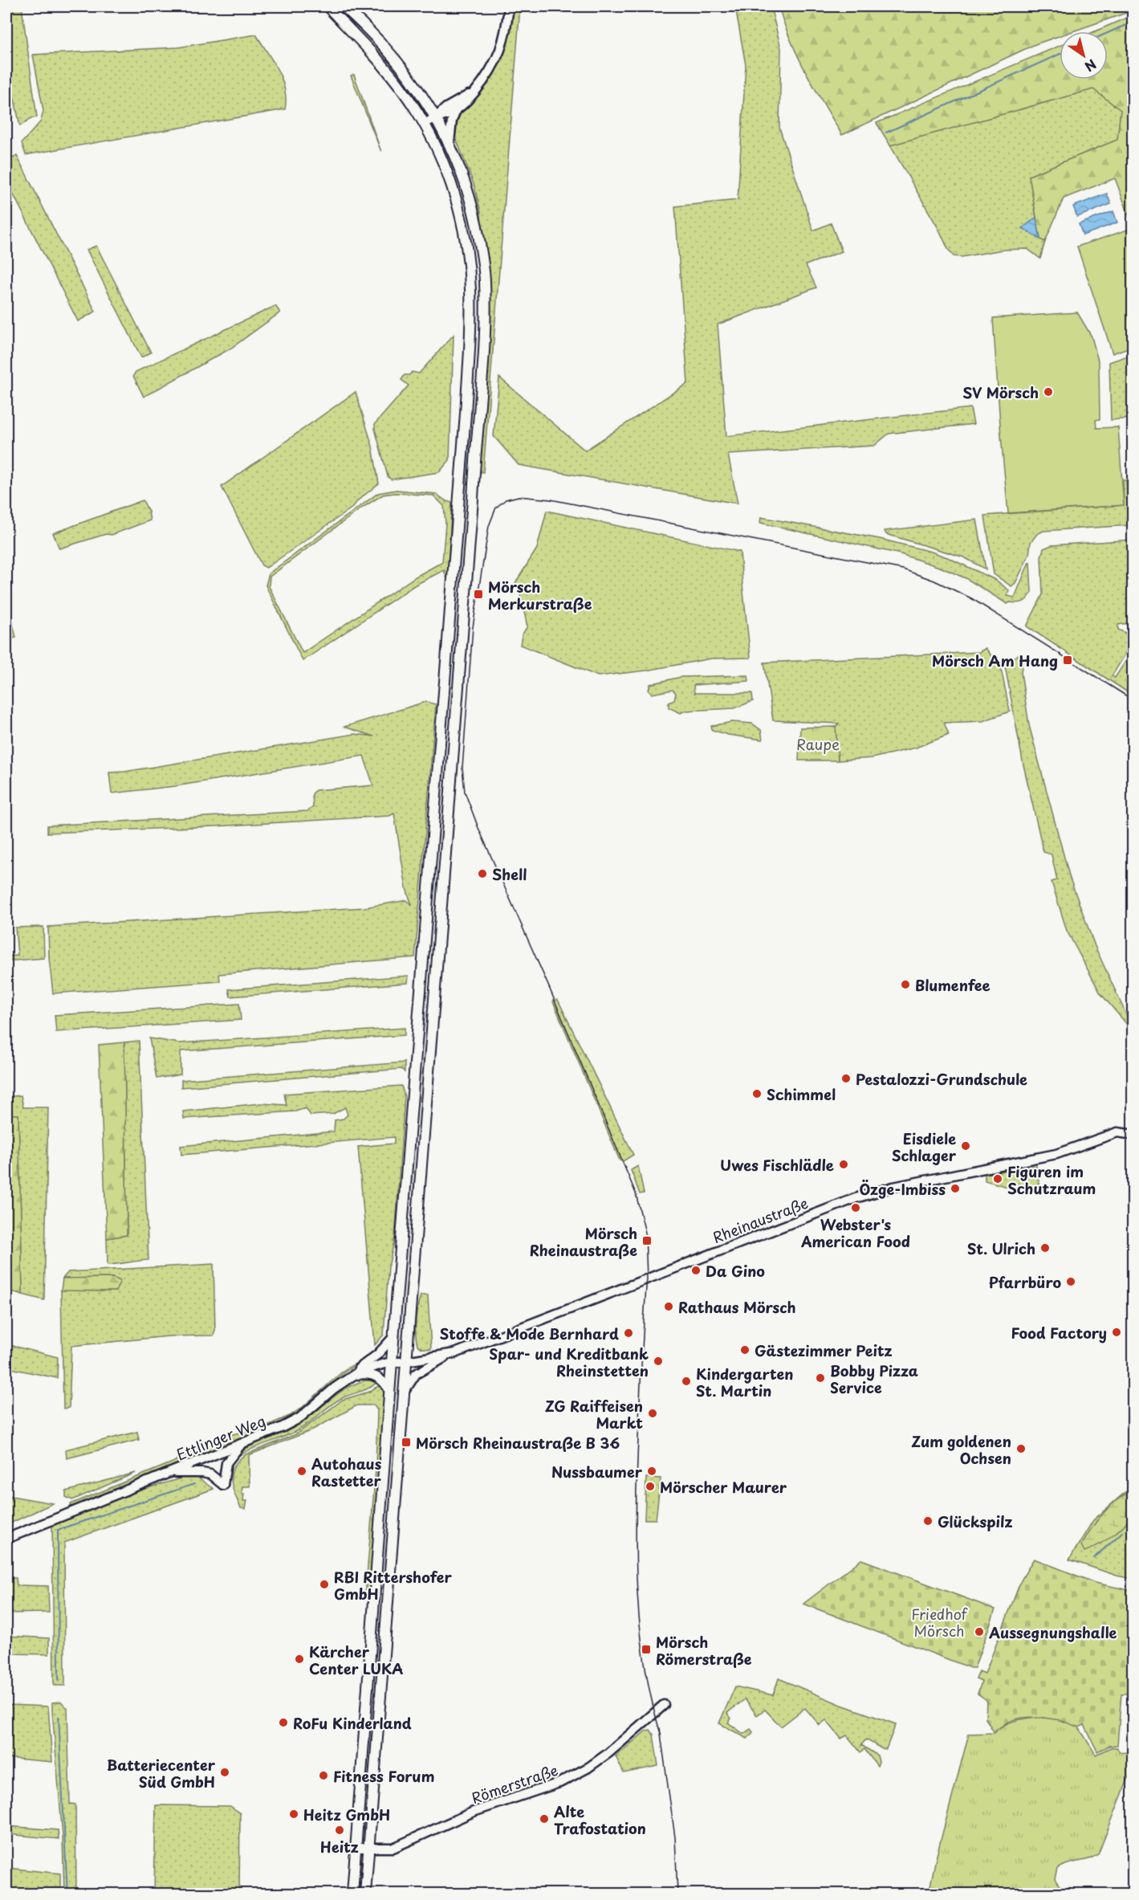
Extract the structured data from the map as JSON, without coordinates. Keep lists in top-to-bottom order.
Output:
{
  "streets": {
    "street": ["Rheinaustraße", "Ettlinger Weg", "Römerstraße"]
  },
  "crossings": [
    ["Rheinaustraße", "Ettlinger Weg"]
  ],
  "parks": ["Raupe", "Friedhof Mörsch"],
  "places": {
    "other": [
      "SV Mörsch",
      "Shell",
      "Blumenfee",
      "Pestalozzi-Grundschule",
      "Schimmel",
      "Eisdiele Schlager",
      "Uwes Fischlädle",
      "Figuren im Schutzraum",
      "Özge-Imbiss",
      "Webster's American Food",
      "St. Ulrich",
      "Da Gino",
      "Pfarrbüro",
      "Rathaus Mörsch",
      "Food Factory",
      "Stoffe & Mode Bernhard",
      "Gästezimmer Peitz",
      "Spar- und Kreditbank Rheinstetten",
      "Bobby Pizza Service",
      "Kindergarten St. Martin",
      "ZG Raiffeisen Markt",
      "Zum goldenen Ochsen",
      "Autohaus Rastetter",
      "Nussbaumer",
      "Mörscher Maurer",
      "Glückspilz",
      "RBI Rittershofer GmbH",
      "Aussegnungshalle",
      "Kärcher Center LUKA",
      "RoFu Kinderland",
      "Batteriecenter Süd GmbH",
      "Fitness Forum",
      "Heitz GmbH",
      "Alte Trafostation",
      "Heitz"
    ],
    "transit": [
      "Mörsch Merkurstraße",
      "Mörsch Am Hang",
      "Mörsch Rheinaustraße",
      "Mörsch Rheinaustraße B 36",
      "Mörsch Römerstraße"
    ]
  },
  "north": "bottom right"
}
